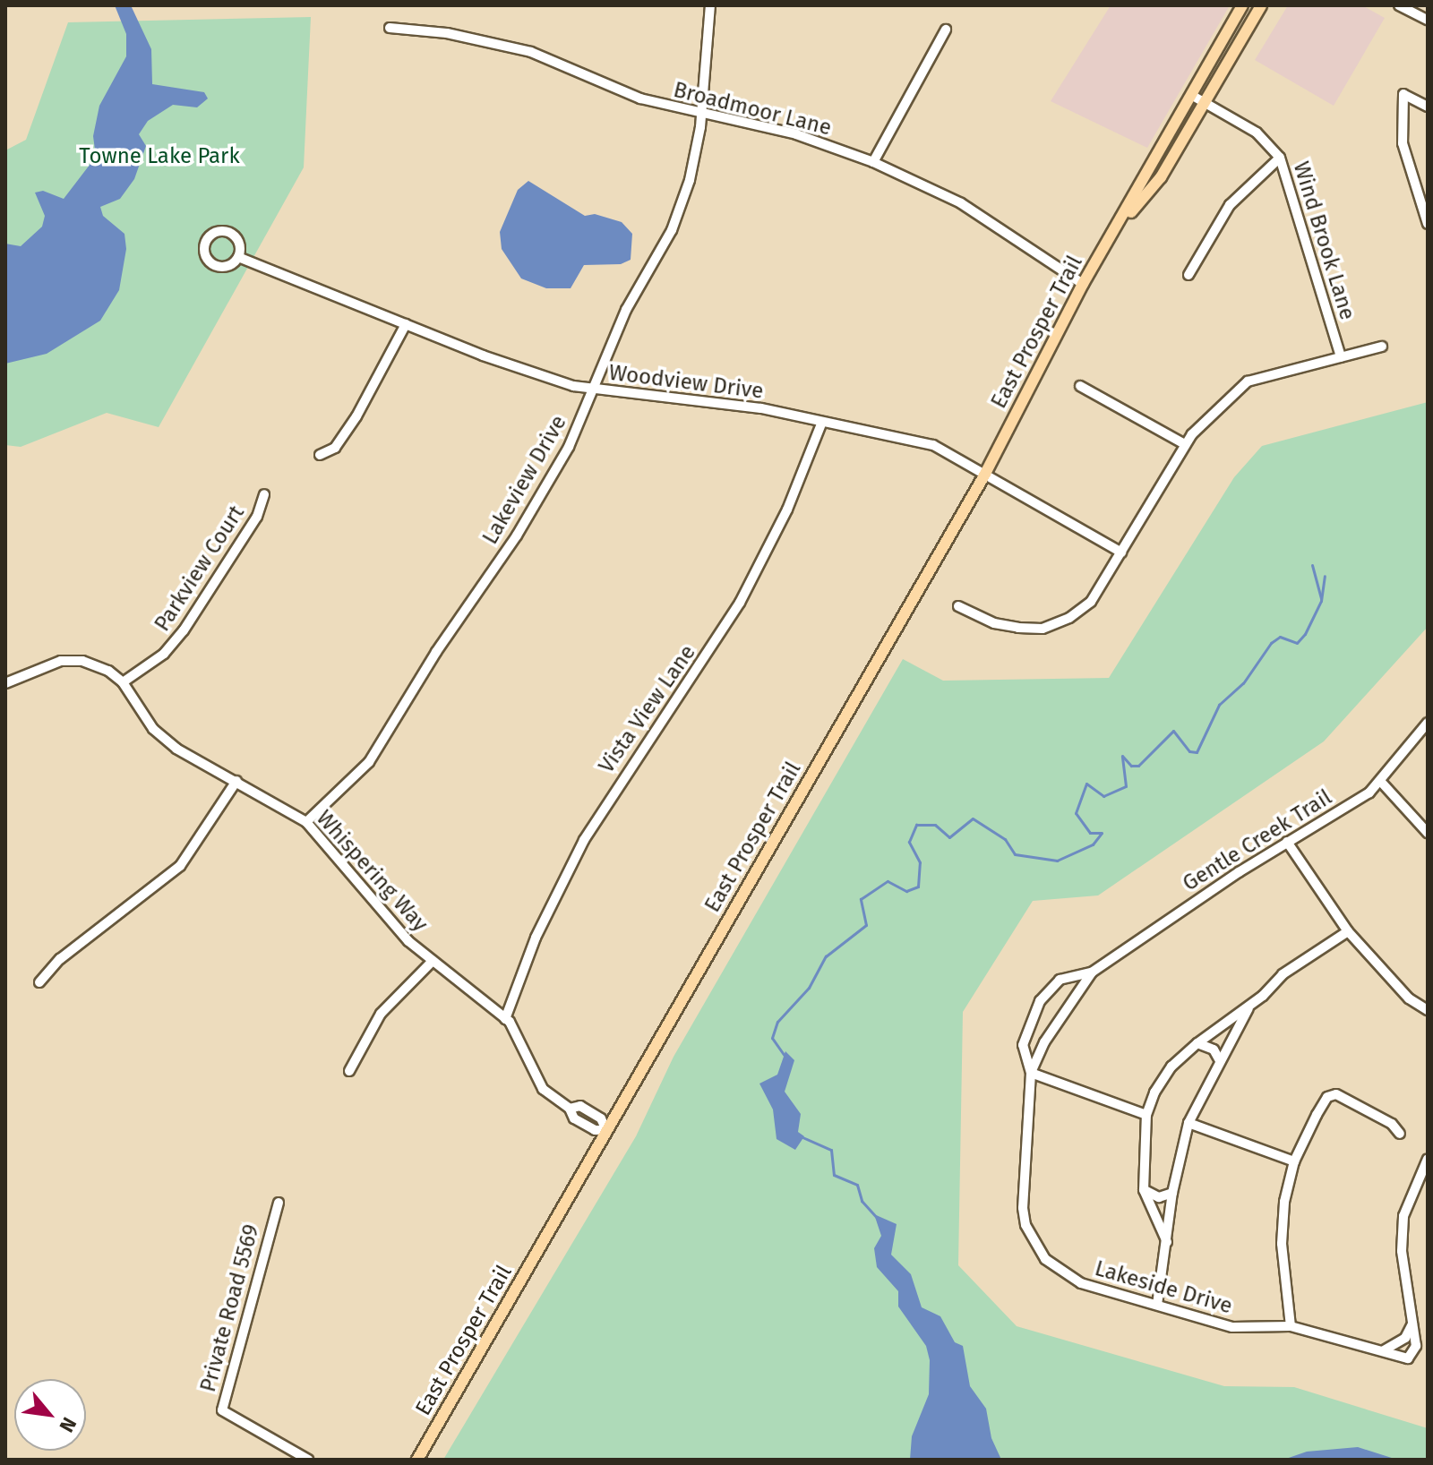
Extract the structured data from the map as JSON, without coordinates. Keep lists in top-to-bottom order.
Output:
{
  "streets": {
    "main road": ["East Prosper Trail"],
    "street": [
      "Broadmoor Lane",
      "Wind Brook Lane",
      "Woodview Drive",
      "Lakeview Drive",
      "Parkview Court",
      "Vista View Lane",
      "Gentle Creek Trail",
      "Whispering Way",
      "Lakeside Drive",
      "Private Road 5569"
    ]
  },
  "crossings": [
    ["Broadmoor Lane", "East Prosper Trail"],
    ["Broadmoor Lane", "Lakeview Drive"],
    ["Wind Brook Lane", "East Prosper Trail"],
    ["East Prosper Trail", "Woodview Drive"],
    ["East Prosper Trail", "Whispering Way"],
    ["Woodview Drive", "Lakeview Drive"],
    ["Woodview Drive", "Vista View Lane"],
    ["Lakeview Drive", "Whispering Way"],
    ["Parkview Court", "Whispering Way"],
    ["Vista View Lane", "Whispering Way"],
    ["Gentle Creek Trail", "Lakeside Drive"]
  ],
  "parks": ["Towne Lake Park"],
  "north": "bottom right"
}
